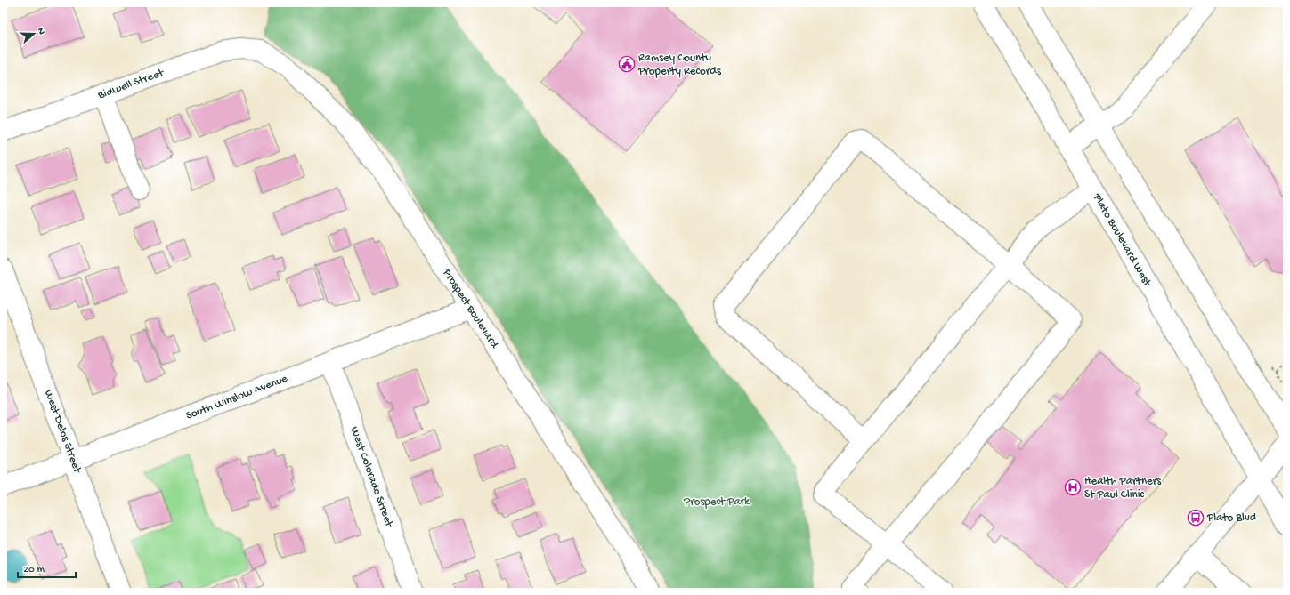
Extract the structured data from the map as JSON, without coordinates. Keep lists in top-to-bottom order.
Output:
{
  "streets": {
    "street": [
      "Bidwell Street",
      "Plato Boulevard West",
      "Prospect Boulevard",
      "South Winslow Avenue",
      "West Delos Street",
      "West Colorado Street"
    ]
  },
  "crossings": [
    ["Bidwell Street", "Prospect Boulevard"],
    ["Prospect Boulevard", "South Winslow Avenue"],
    ["South Winslow Avenue", "West Delos Street"],
    ["South Winslow Avenue", "West Colorado Street"]
  ],
  "parks": ["Prospect Park"],
  "places": {
    "public building": ["Ramsey County Property Records"],
    "hospital": ["Health Partners St Paul Clinic"],
    "bus stop": ["Plato Blvd"]
  },
  "scale_bar": "20 m",
  "north": "right"
}
